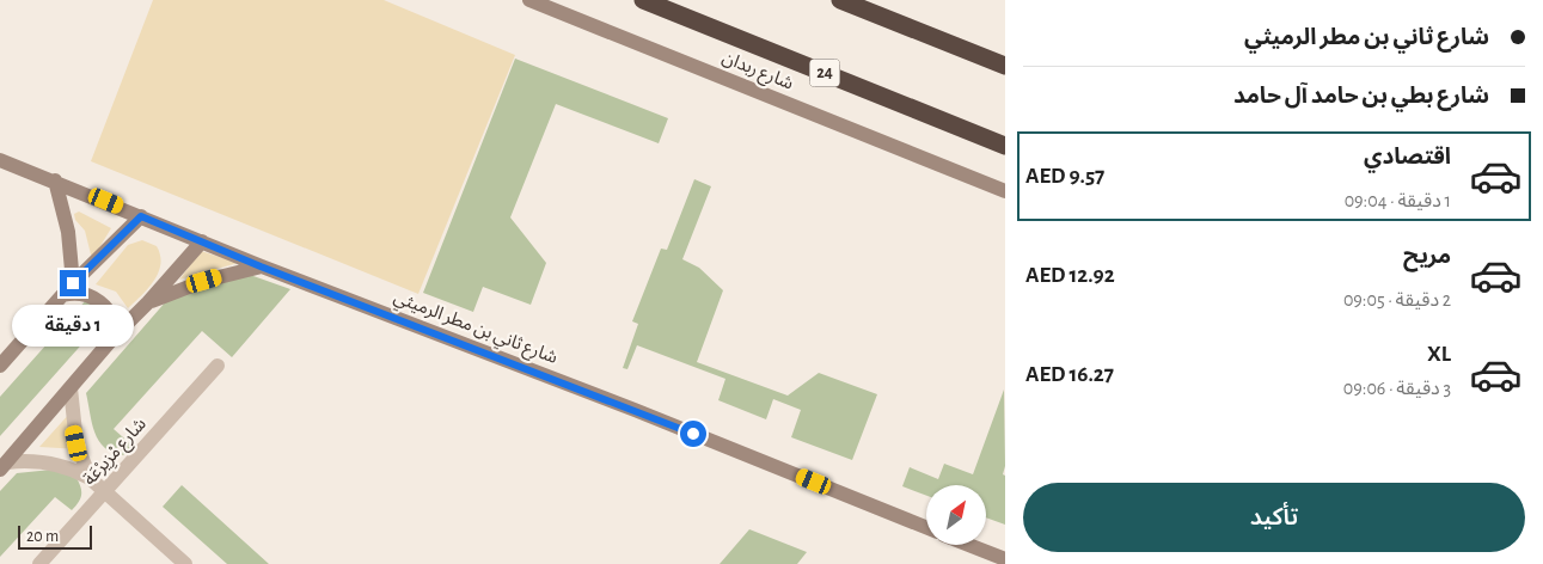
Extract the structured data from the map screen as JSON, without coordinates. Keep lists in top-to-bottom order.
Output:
{
  "streets": {
    "highway": ["24"],
    "street": ["شارع ربدان", "شارع ثاني بن مطر الرميثي", "شارع مْزِيرْعَة"]
  },
  "scale_bar": "20 m",
  "north": "top right",
  "page": {
    "banner": ["شارع ثاني بن مطر الرميثي", "شارع بطي بن حامد آل حامد"],
    "list": [
      {
        "name": "اقتصادي",
        "note": "1 دقيقة · 09:04",
        "value": "AED 9.57"
      },
      {
        "name": "مريح",
        "note": "2 دقيقة · 09:05",
        "value": "AED 12.92"
      },
      {
        "name": "XL",
        "note": "3 دقيقة · 09:06",
        "value": "AED 16.27"
      }
    ],
    "bubble": "1 دقيقة",
    "buttons": "تأكيد",
    "scale": "20 m"
  }
}
